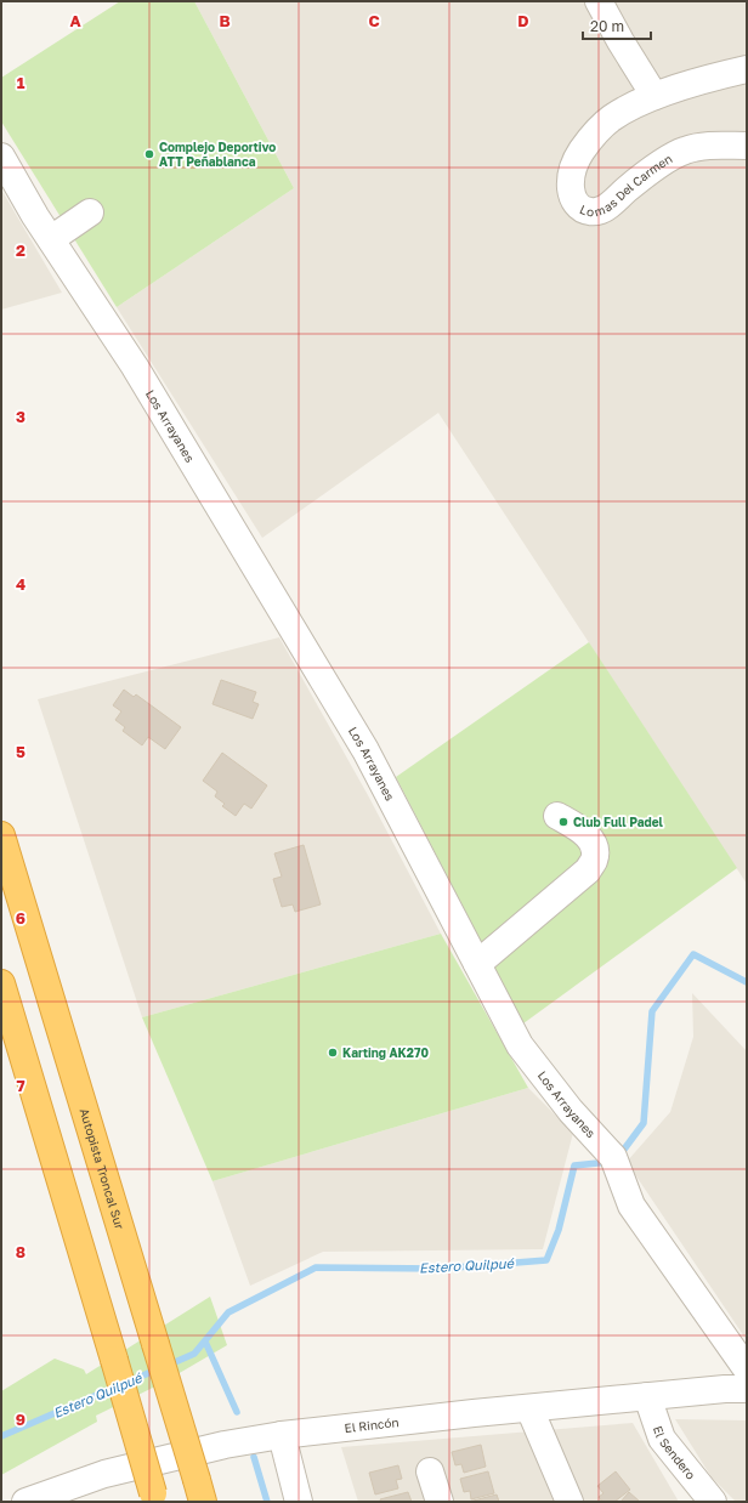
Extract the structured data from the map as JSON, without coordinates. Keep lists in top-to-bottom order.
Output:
{
  "streets": {
    "highway": ["Autopista Troncal Sur"],
    "street": [
      "Lomas Del Carmen",
      "Los Arrayanes",
      "El Rincón",
      "El Sendero"
    ]
  },
  "crossings": [
    ["Los Arrayanes", "El Rincón"],
    ["El Rincón", "El Sendero"]
  ],
  "water": ["Estero Quilpué"],
  "places": ["Complejo Deportivo ATT Peñablanca", "Club Full Padel", "Karting AK270"],
  "scale_bar": "20 m",
  "grid": {
    "columns": [
      "A",
      "B",
      "C",
      "D"
    ],
    "rows": [
      "1",
      "2",
      "3",
      "4",
      "5",
      "6",
      "7",
      "8",
      "9"
    ]
  }
}
